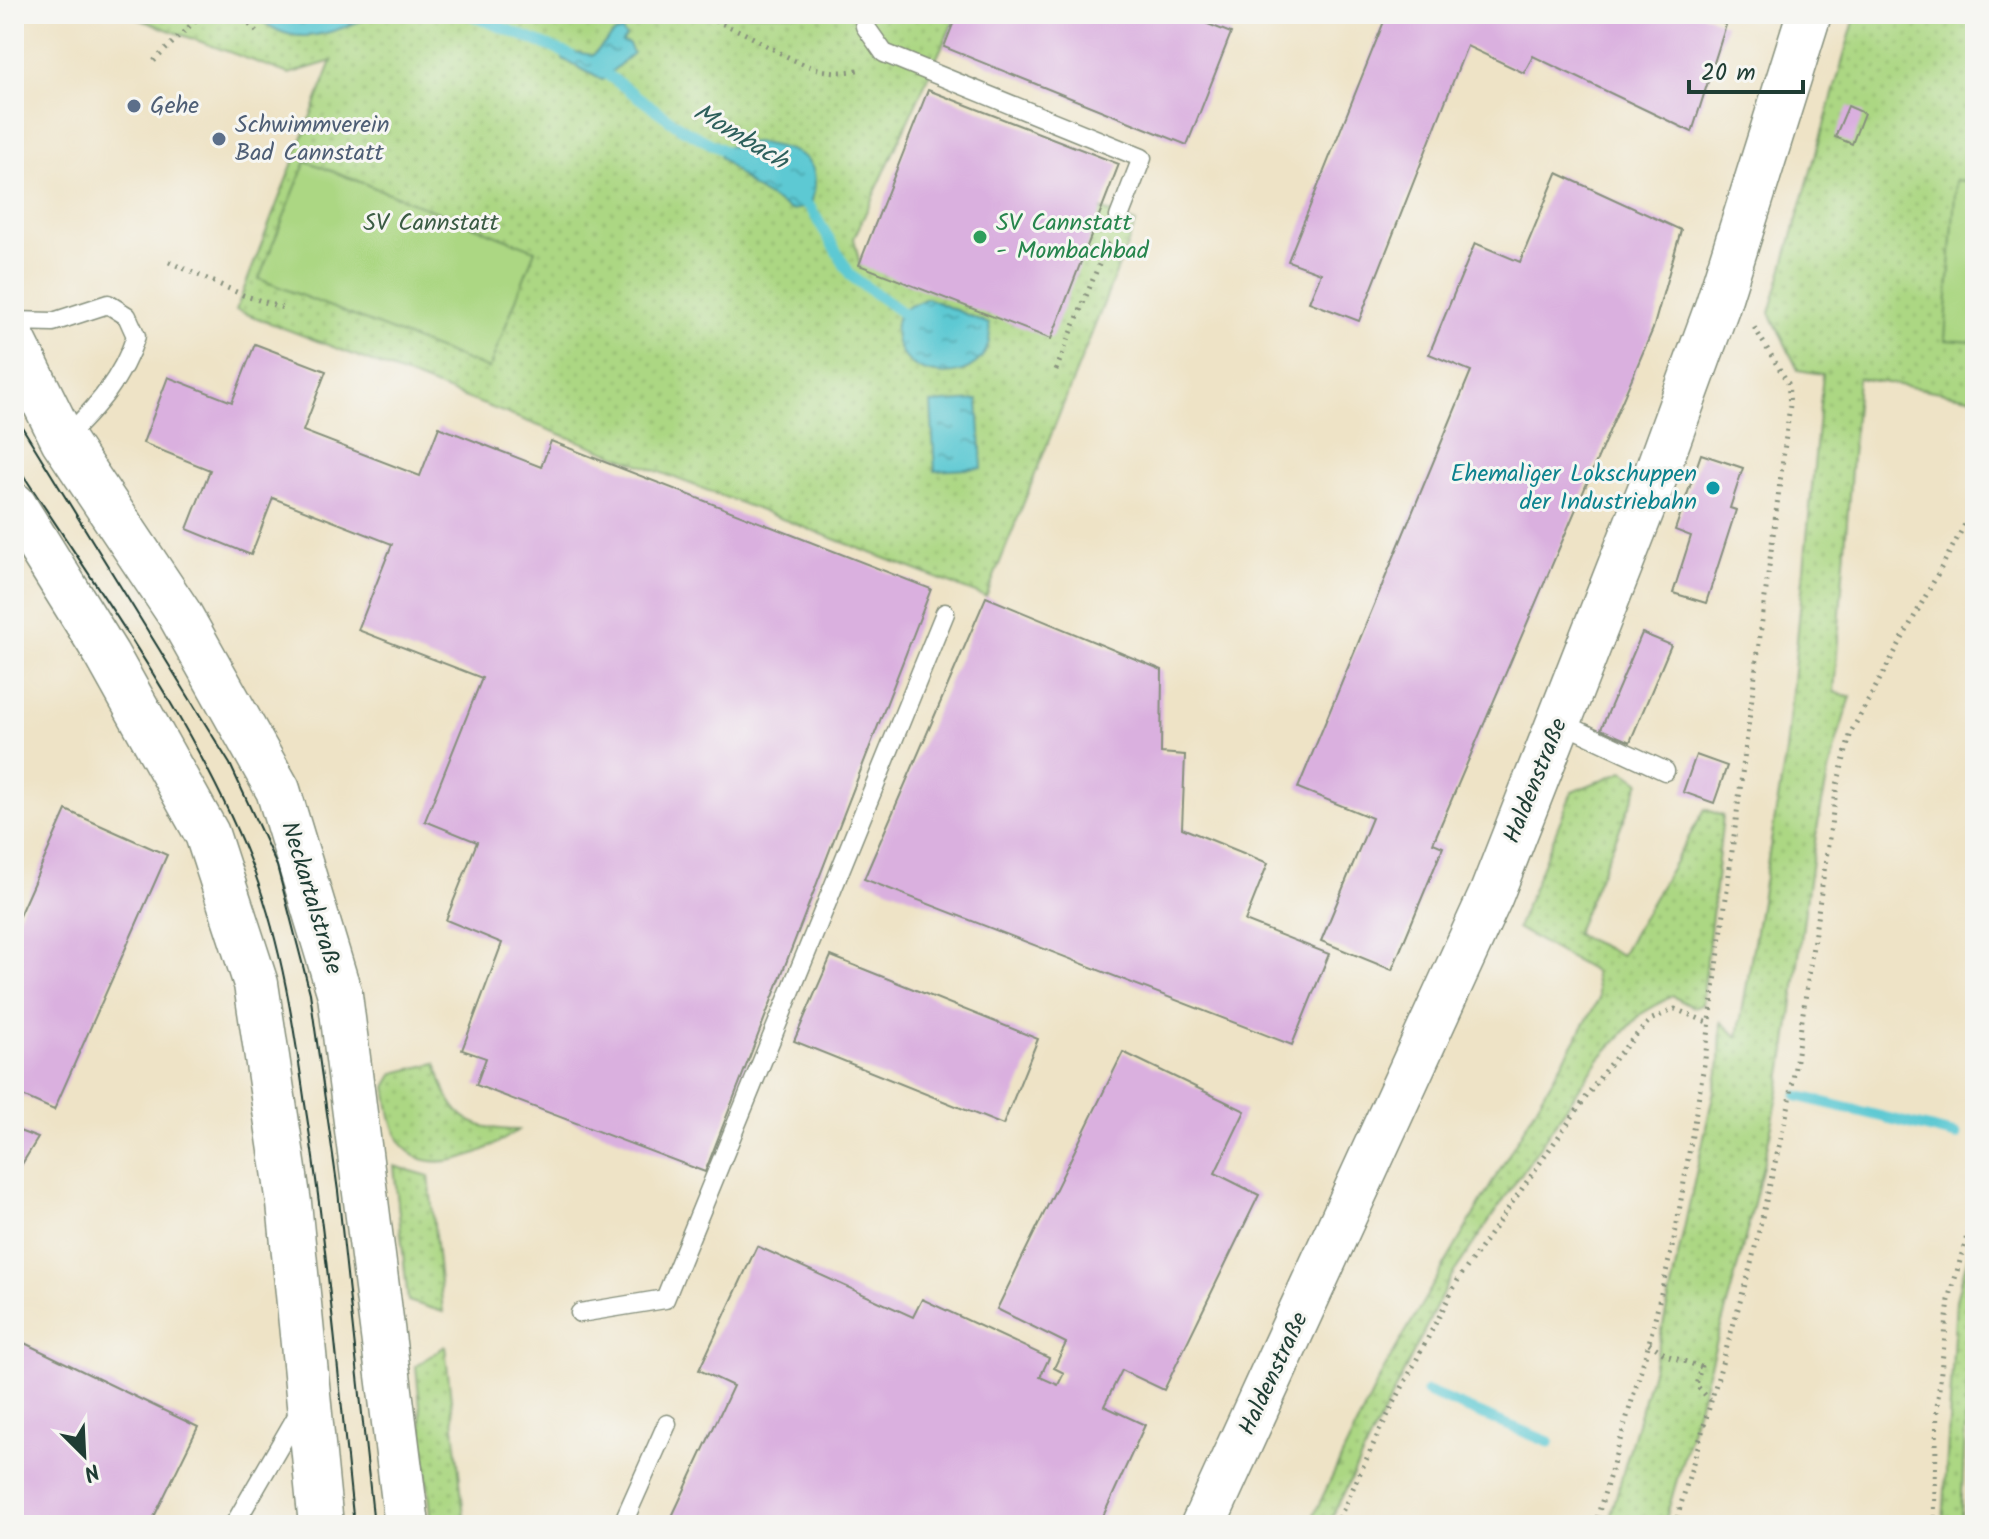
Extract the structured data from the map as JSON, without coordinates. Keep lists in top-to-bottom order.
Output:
{
  "streets": {
    "main road": ["Haldenstraße", "Neckartalstraße"]
  },
  "water": ["Mombach"],
  "parks": ["SV Cannstatt"],
  "places": [
    "Gehe",
    "Schwimmverein Bad Cannstatt",
    "SV Cannstatt - Mombachbad",
    "Ehemaliger Lokschuppen der Industriebahn"
  ],
  "scale_bar": "20 m",
  "north": "bottom right"
}
